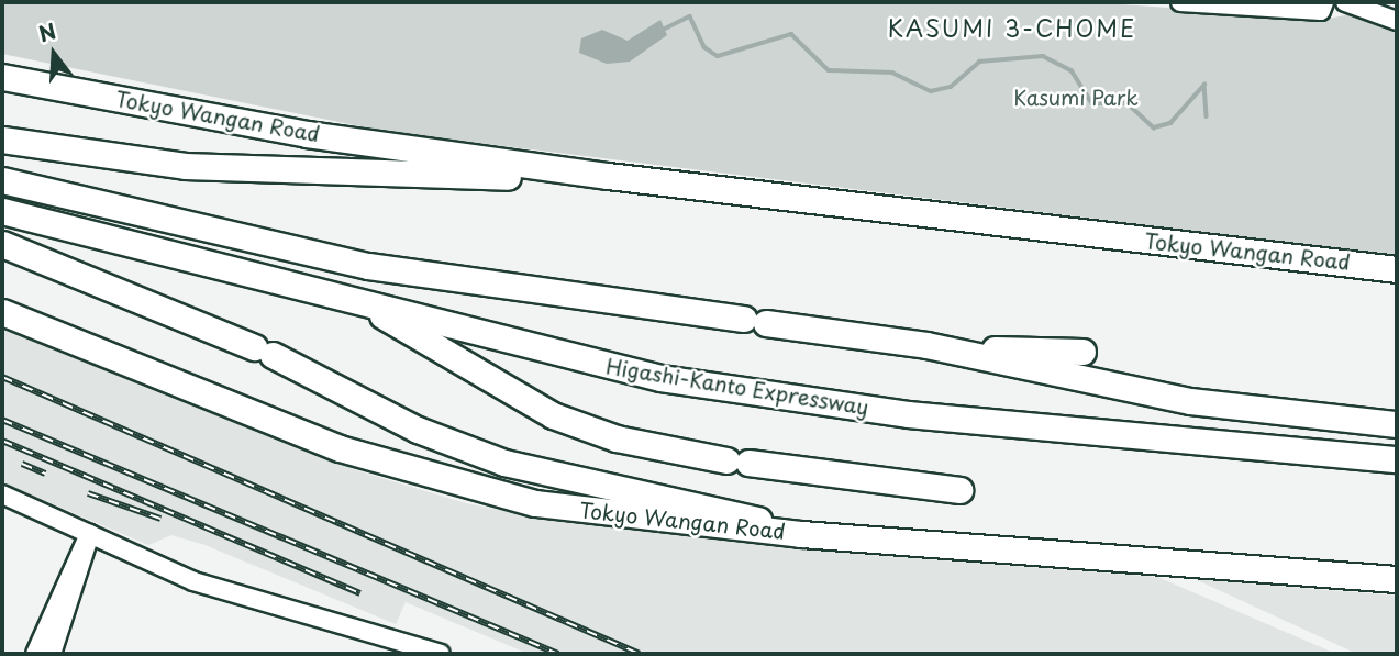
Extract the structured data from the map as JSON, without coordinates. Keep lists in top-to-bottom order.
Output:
{
  "streets": {
    "highway": ["Tokyo Wangan Road", "Higashi-Kanto Expressway"]
  },
  "districts": ["KASUMI 3-CHOME"],
  "parks": ["Kasumi Park"],
  "north": "top"
}
